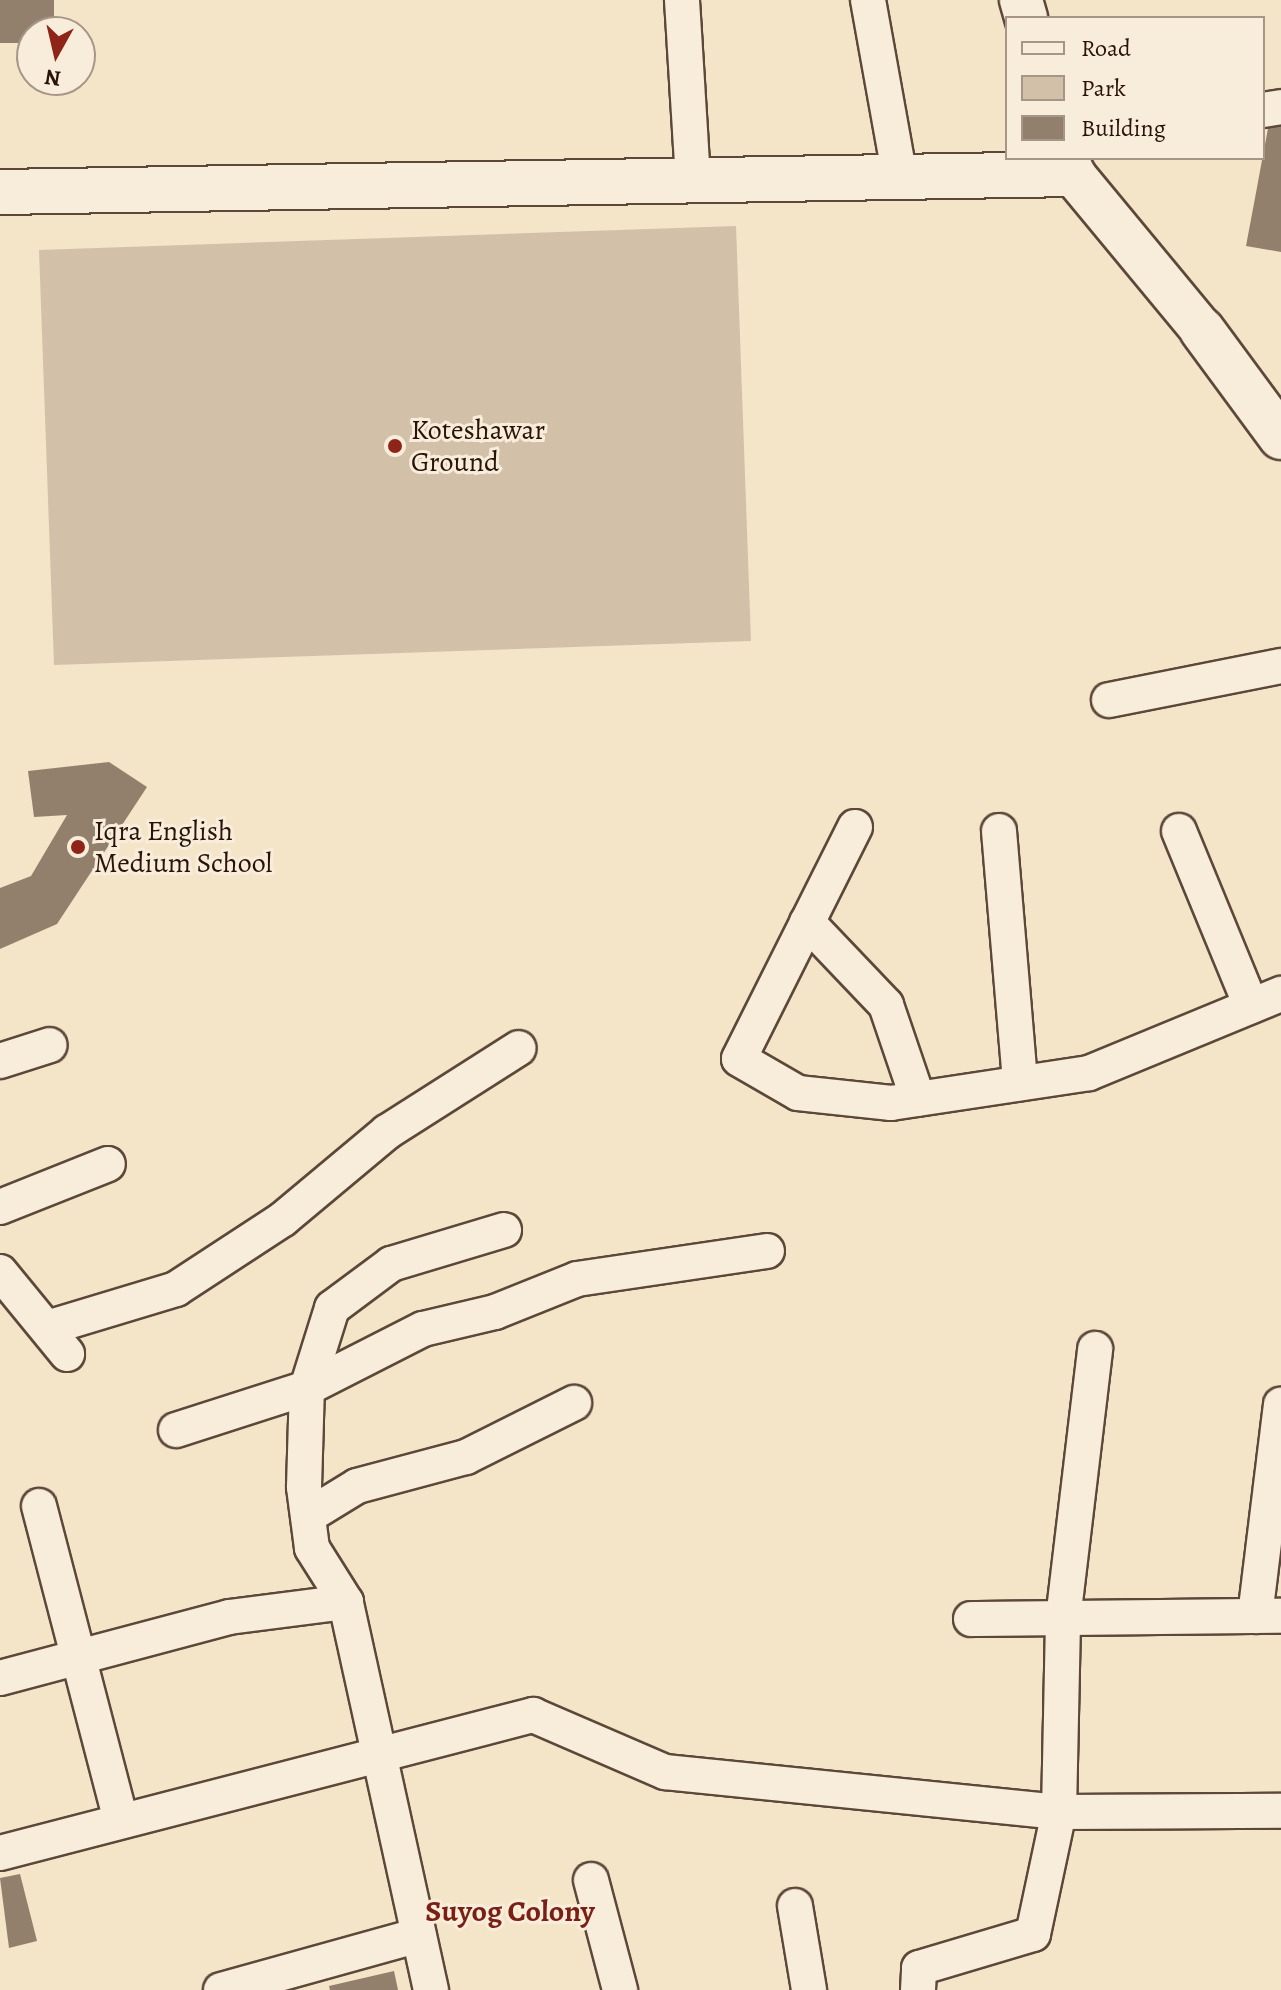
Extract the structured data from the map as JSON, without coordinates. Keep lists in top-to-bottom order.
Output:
{
  "districts": ["Suyog Colony"],
  "places": ["Koteshawar Ground", "Iqra English Medium School"],
  "legend": ["Road", "Park", "Building"],
  "north": "bottom"
}
